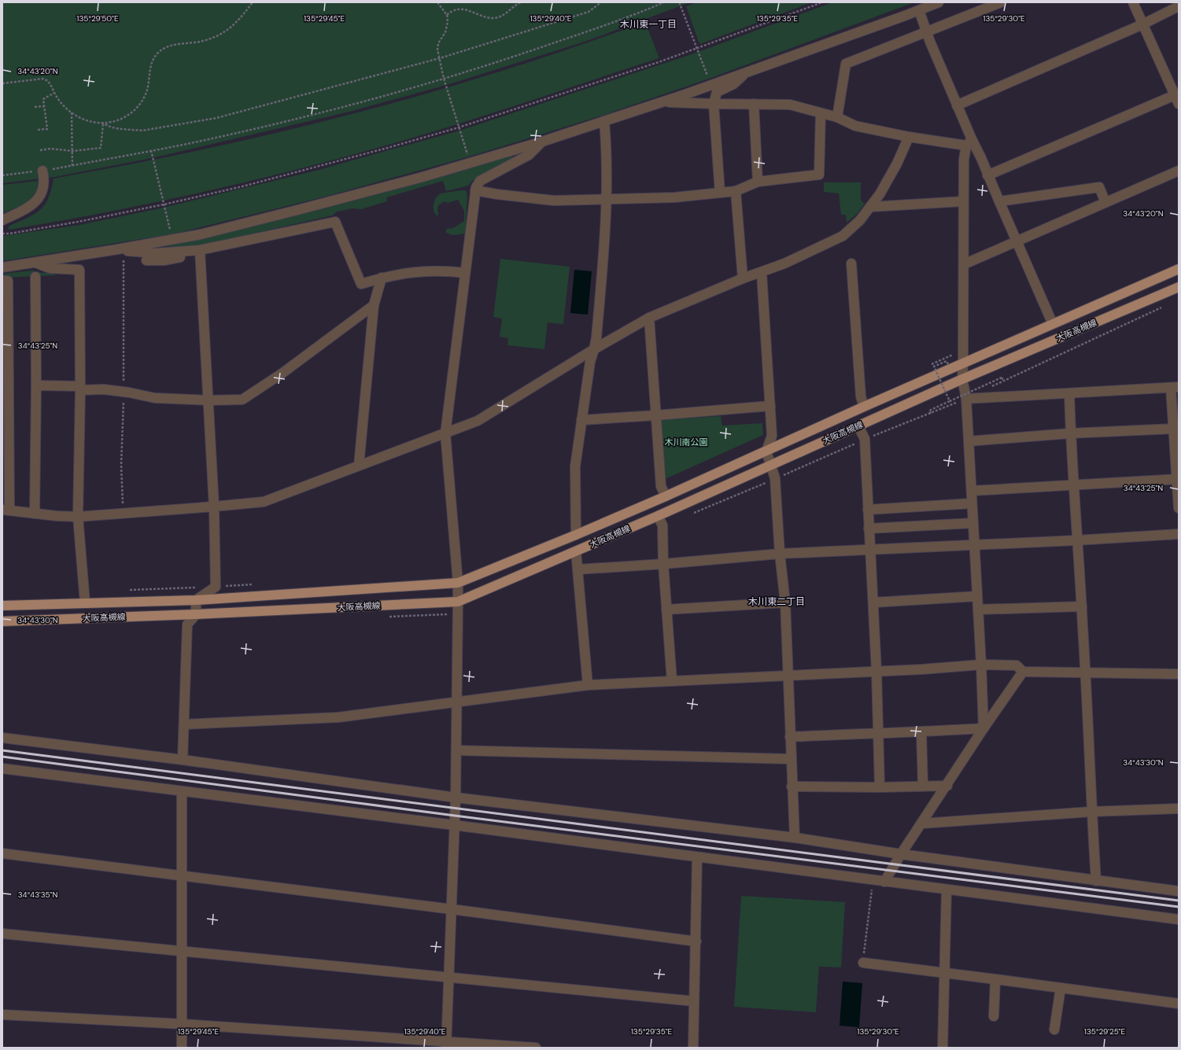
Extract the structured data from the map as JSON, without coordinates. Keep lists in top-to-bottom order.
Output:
{
  "streets": {
    "main road": ["大阪高槻線"]
  },
  "districts": ["木川東一丁目", "木川東二丁目"],
  "parks": ["木川南公園"],
  "coordinates": [
    "135°29'50\"E",
    "135°29'45\"E",
    "135°29'40\"E",
    "135°29'35\"E",
    "135°29'30\"E",
    "34°43'20\"N",
    "34°43'25\"N",
    "34°43'30\"N",
    "34°43'35\"N",
    "135°29'25\"E"
  ]
}
